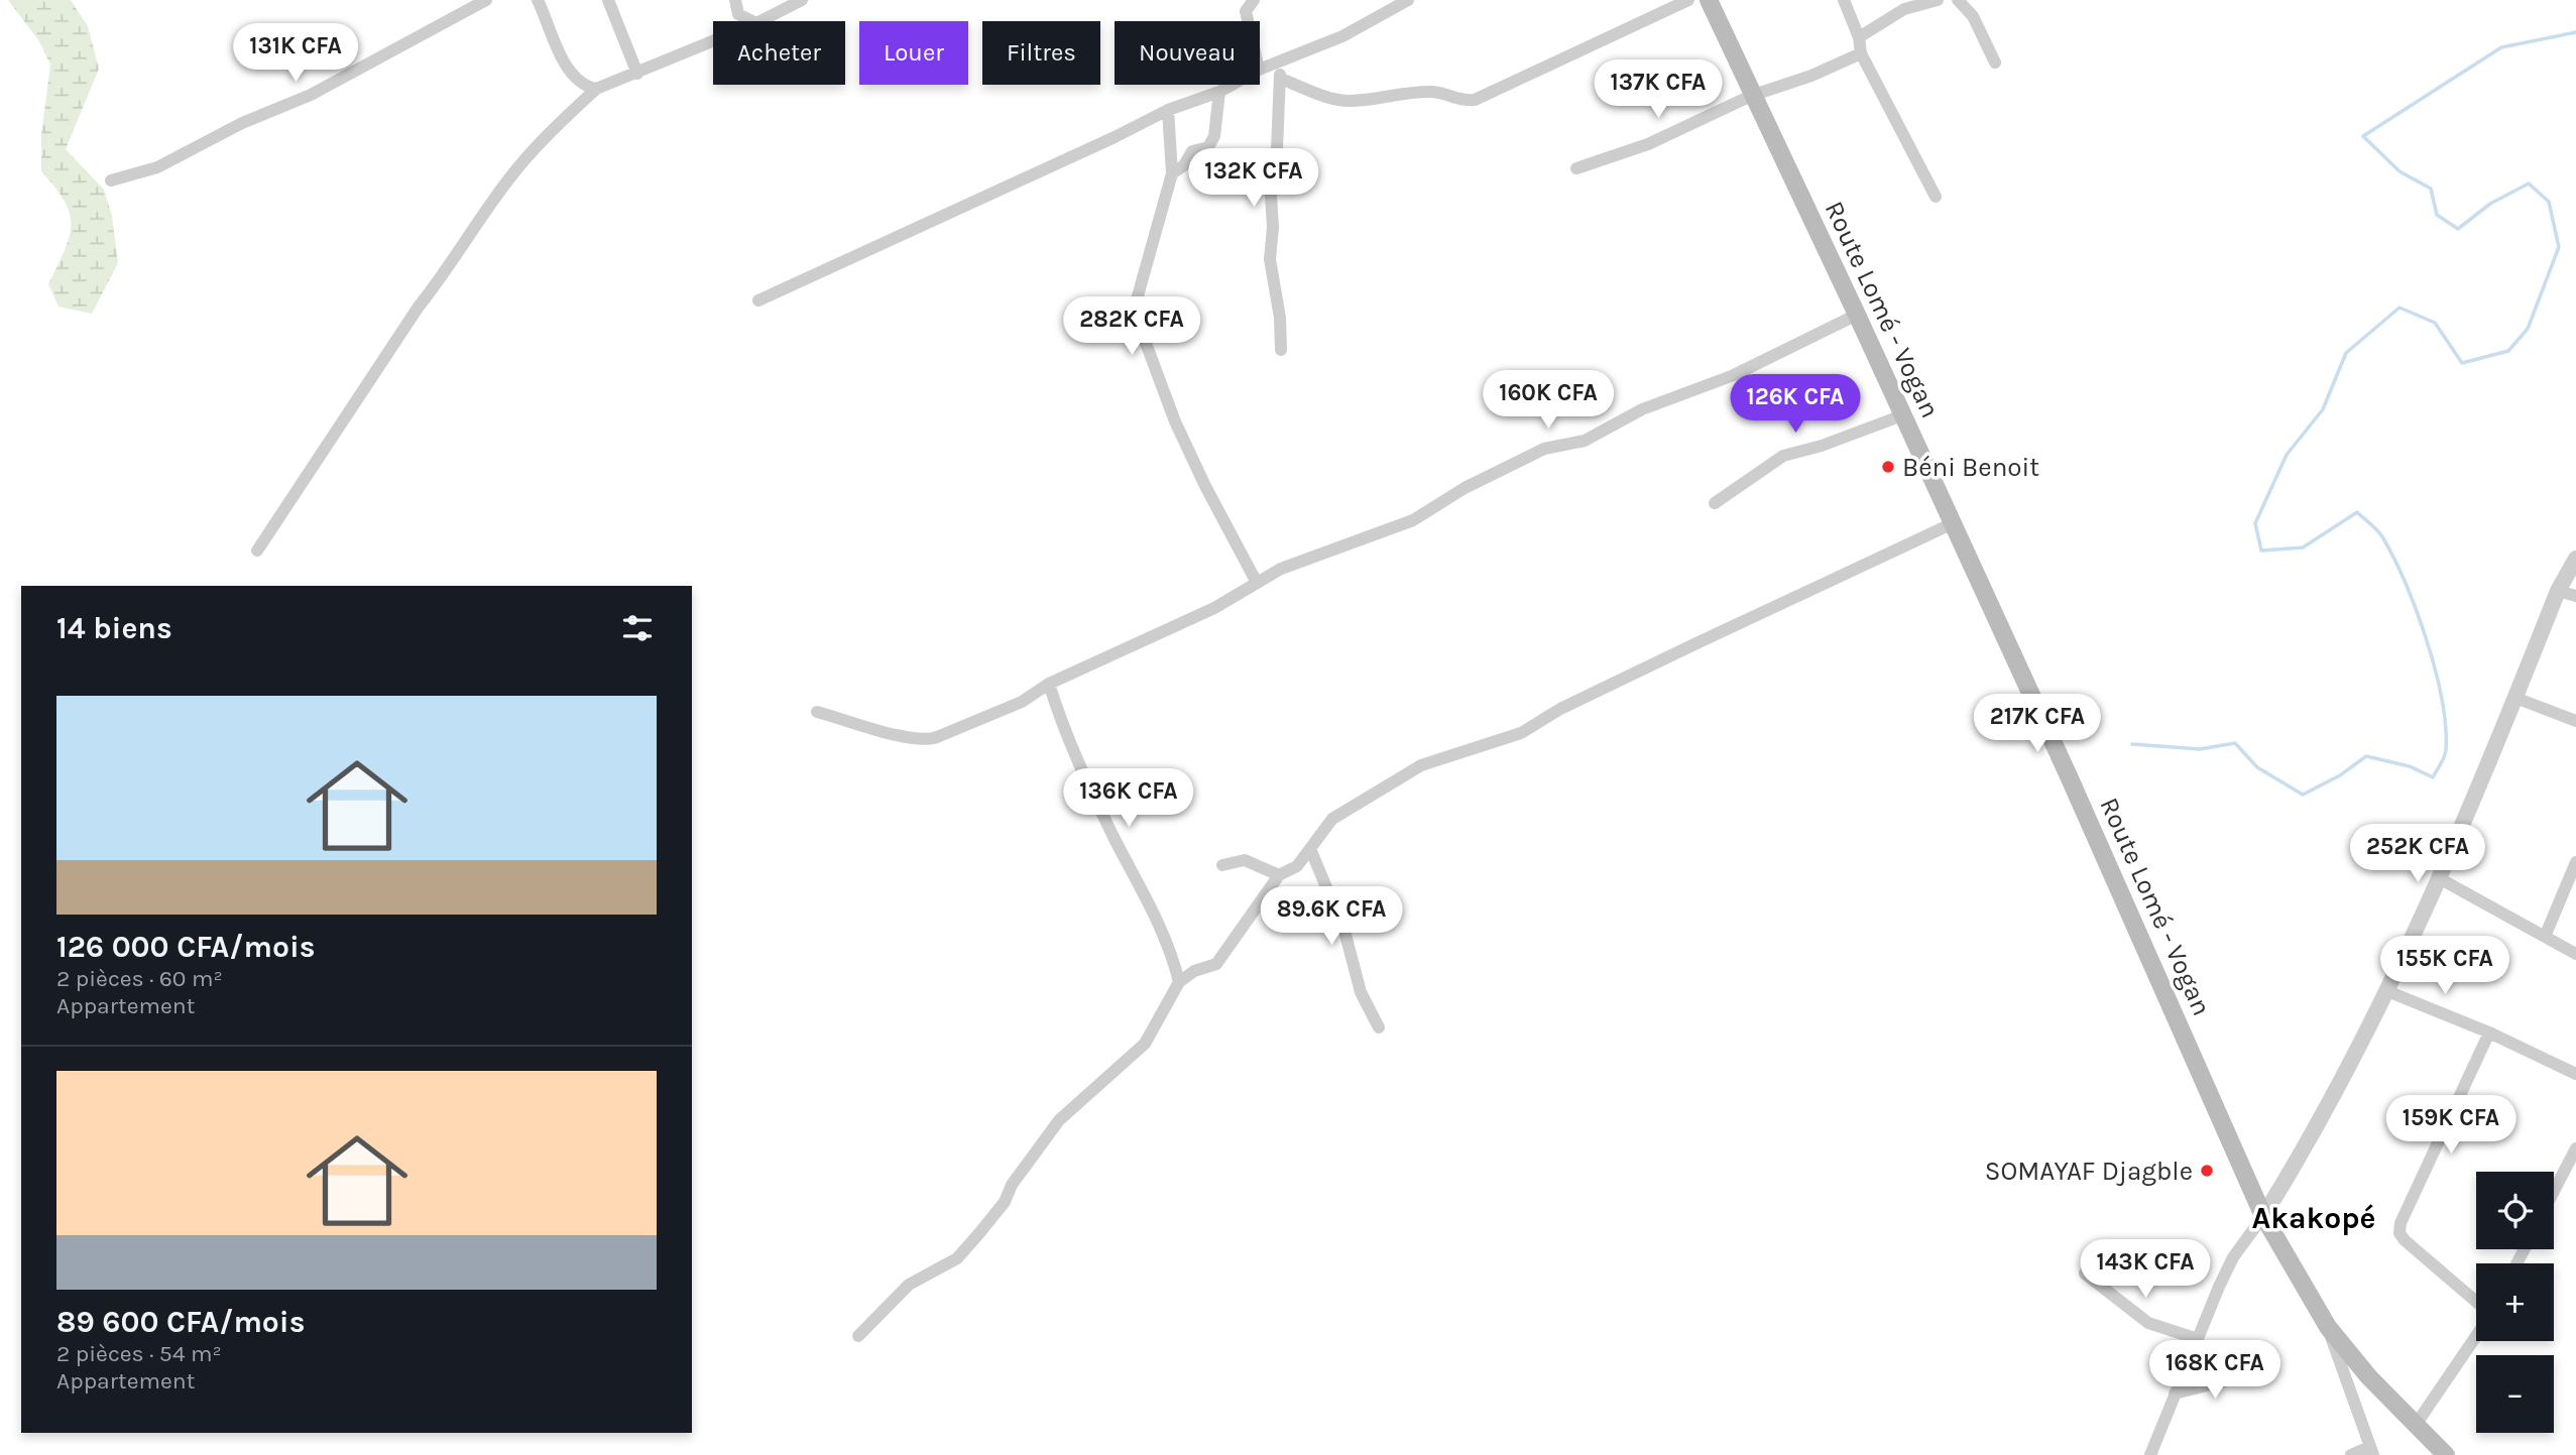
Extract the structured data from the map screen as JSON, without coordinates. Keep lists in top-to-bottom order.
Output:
{
  "streets": {
    "main road": ["Route Lomé - Vogan"]
  },
  "districts": ["Akakopé"],
  "places": ["Béni Benoit", "SOMAYAF Djagble"],
  "page": {
    "chip": [
      "Acheter",
      "Louer",
      "Filtres",
      "Nouveau"
    ],
    "price": [
      "131K CFA",
      "137K CFA",
      "132K CFA",
      "282K CFA",
      "160K CFA",
      "126K CFA",
      "217K CFA",
      "136K CFA",
      "252K CFA",
      "89.6K CFA",
      "155K CFA",
      "159K CFA",
      "143K CFA",
      "168K CFA"
    ],
    "heading": "14 biens",
    "list": [
      {
        "name": "126 000 CFA/mois",
        "note": "2 pièces · 60 m² · Appartement"
      },
      {
        "name": "89 600 CFA/mois",
        "note": "2 pièces · 54 m² · Appartement"
      }
    ],
    "map_buttons": ["+", "−"]
  }
}
